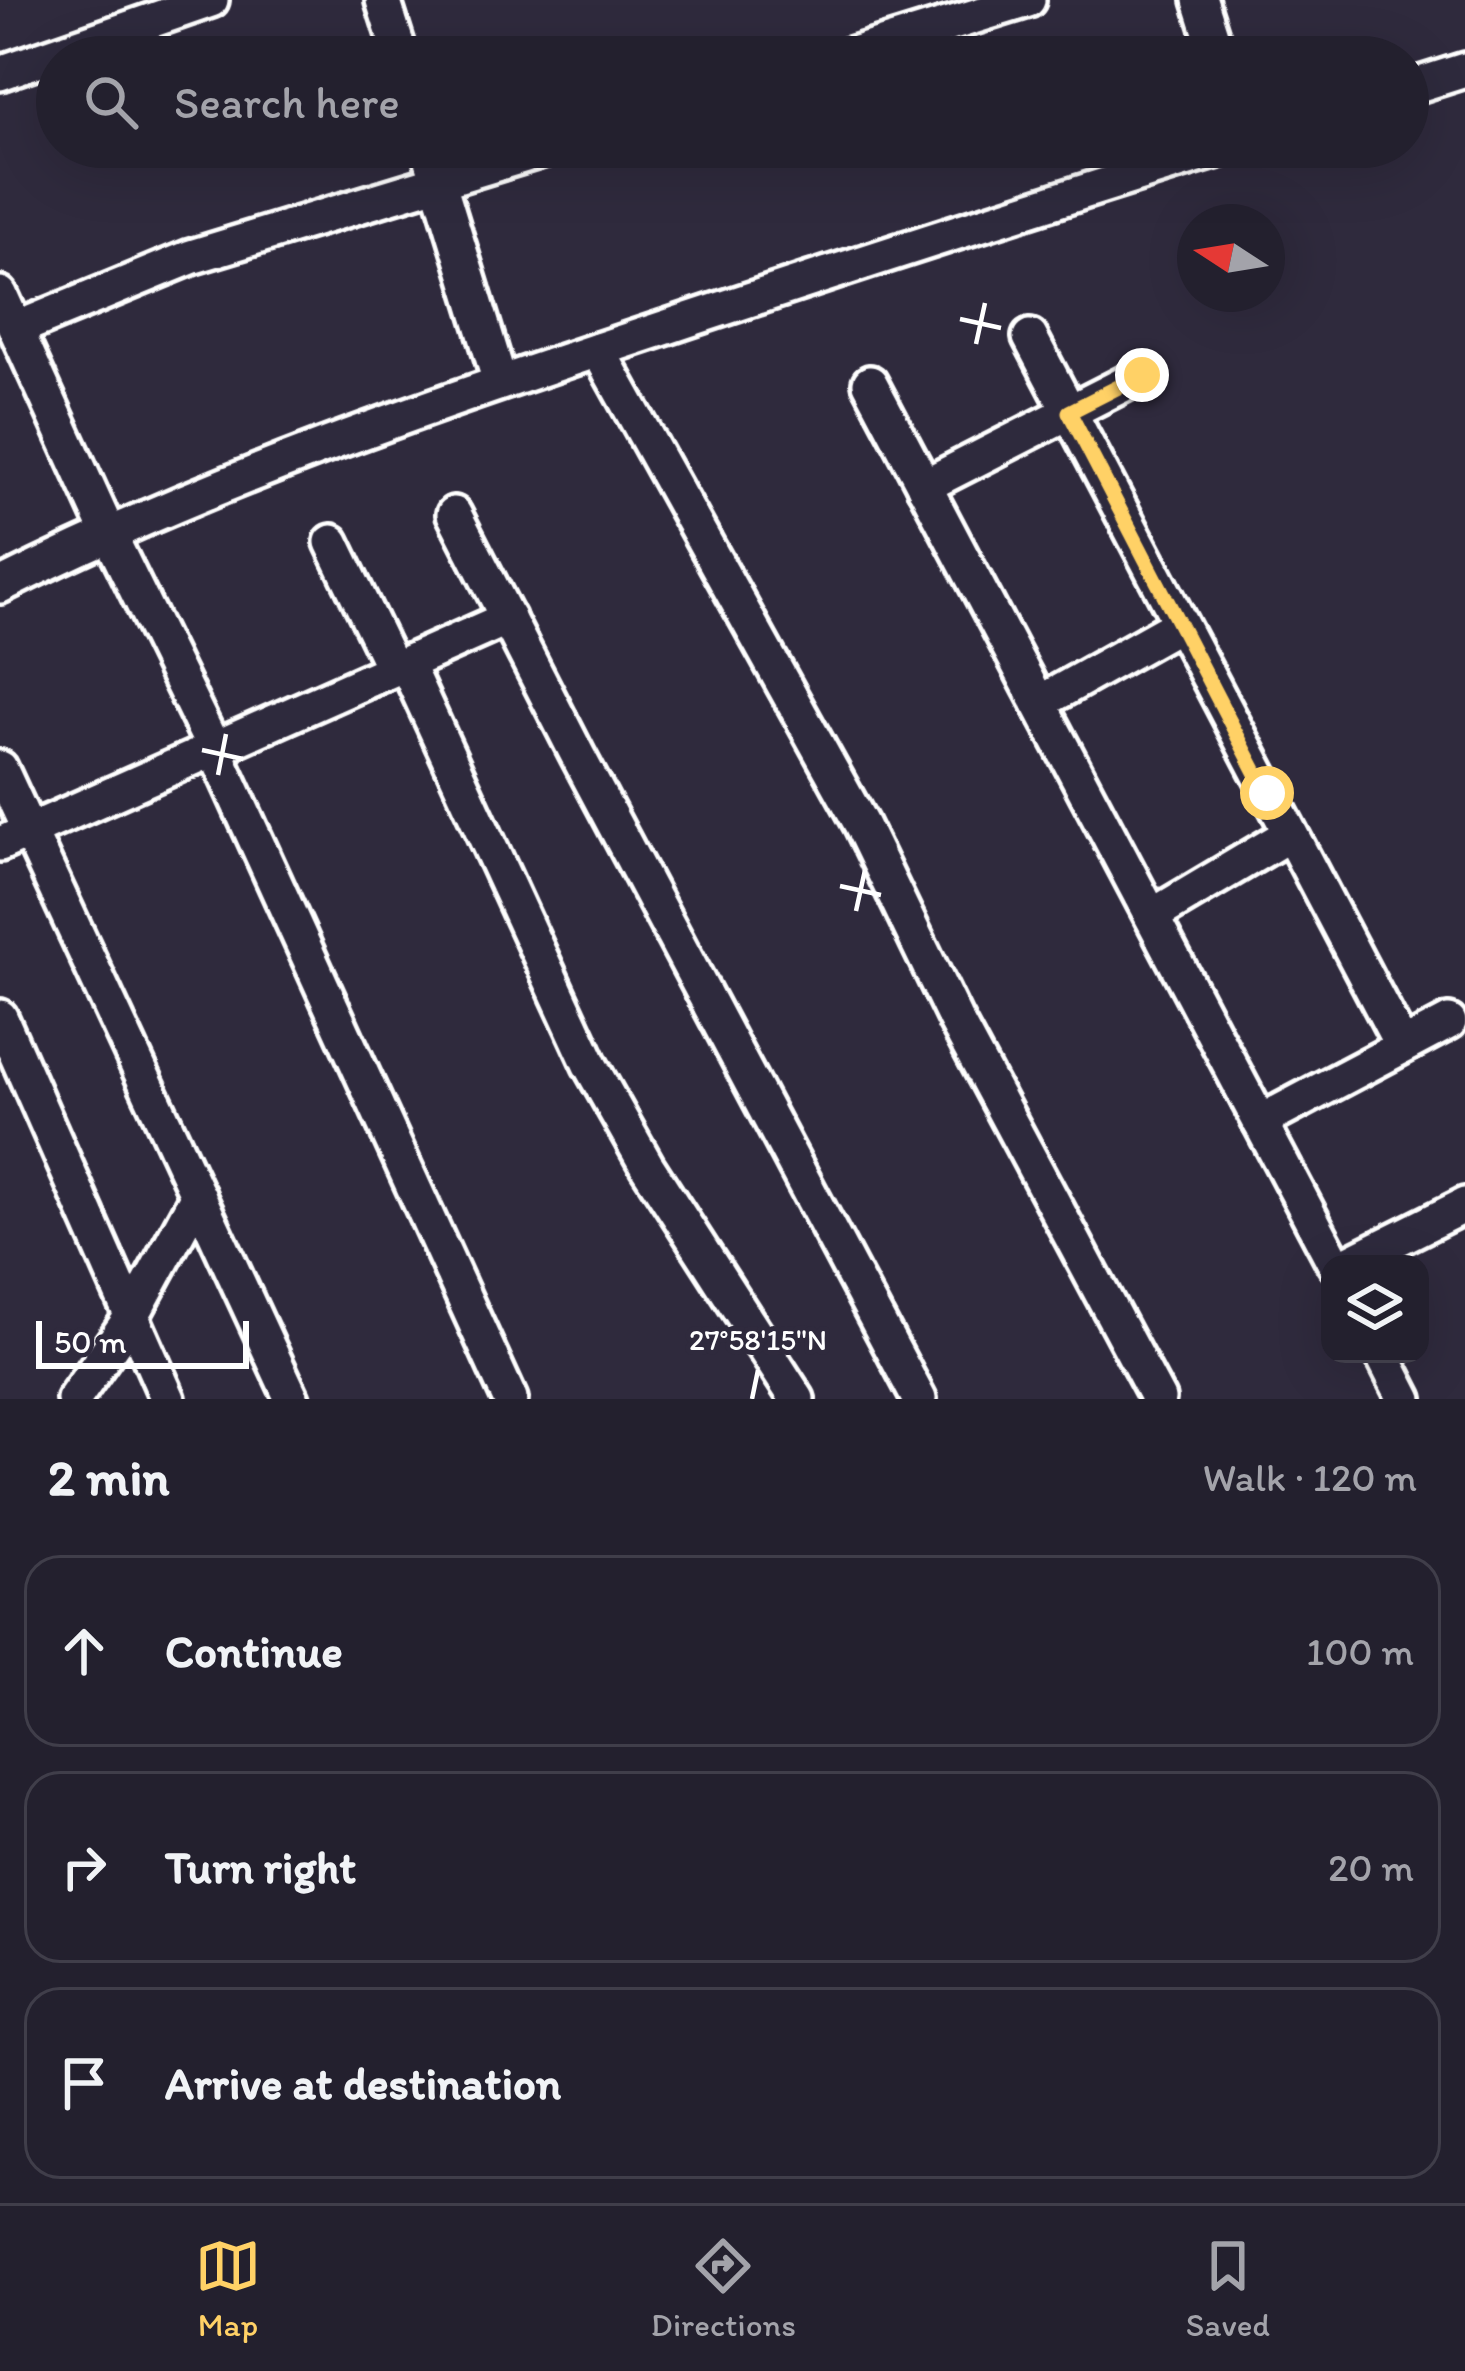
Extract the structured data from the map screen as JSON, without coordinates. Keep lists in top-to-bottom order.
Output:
{
  "scale_bar": "50 m",
  "north": "left",
  "page": {
    "search": "Search here",
    "scale": "50 m",
    "heading": ["2 min", "Walk · 120 m"],
    "list": [
      ["Continue", "100 m"],
      ["Turn right", "20 m"],
      "Arrive at destination"
    ],
    "nav": ["Map", "Directions", "Saved"]
  },
  "coordinates": ["27°58'15\"N"]
}
